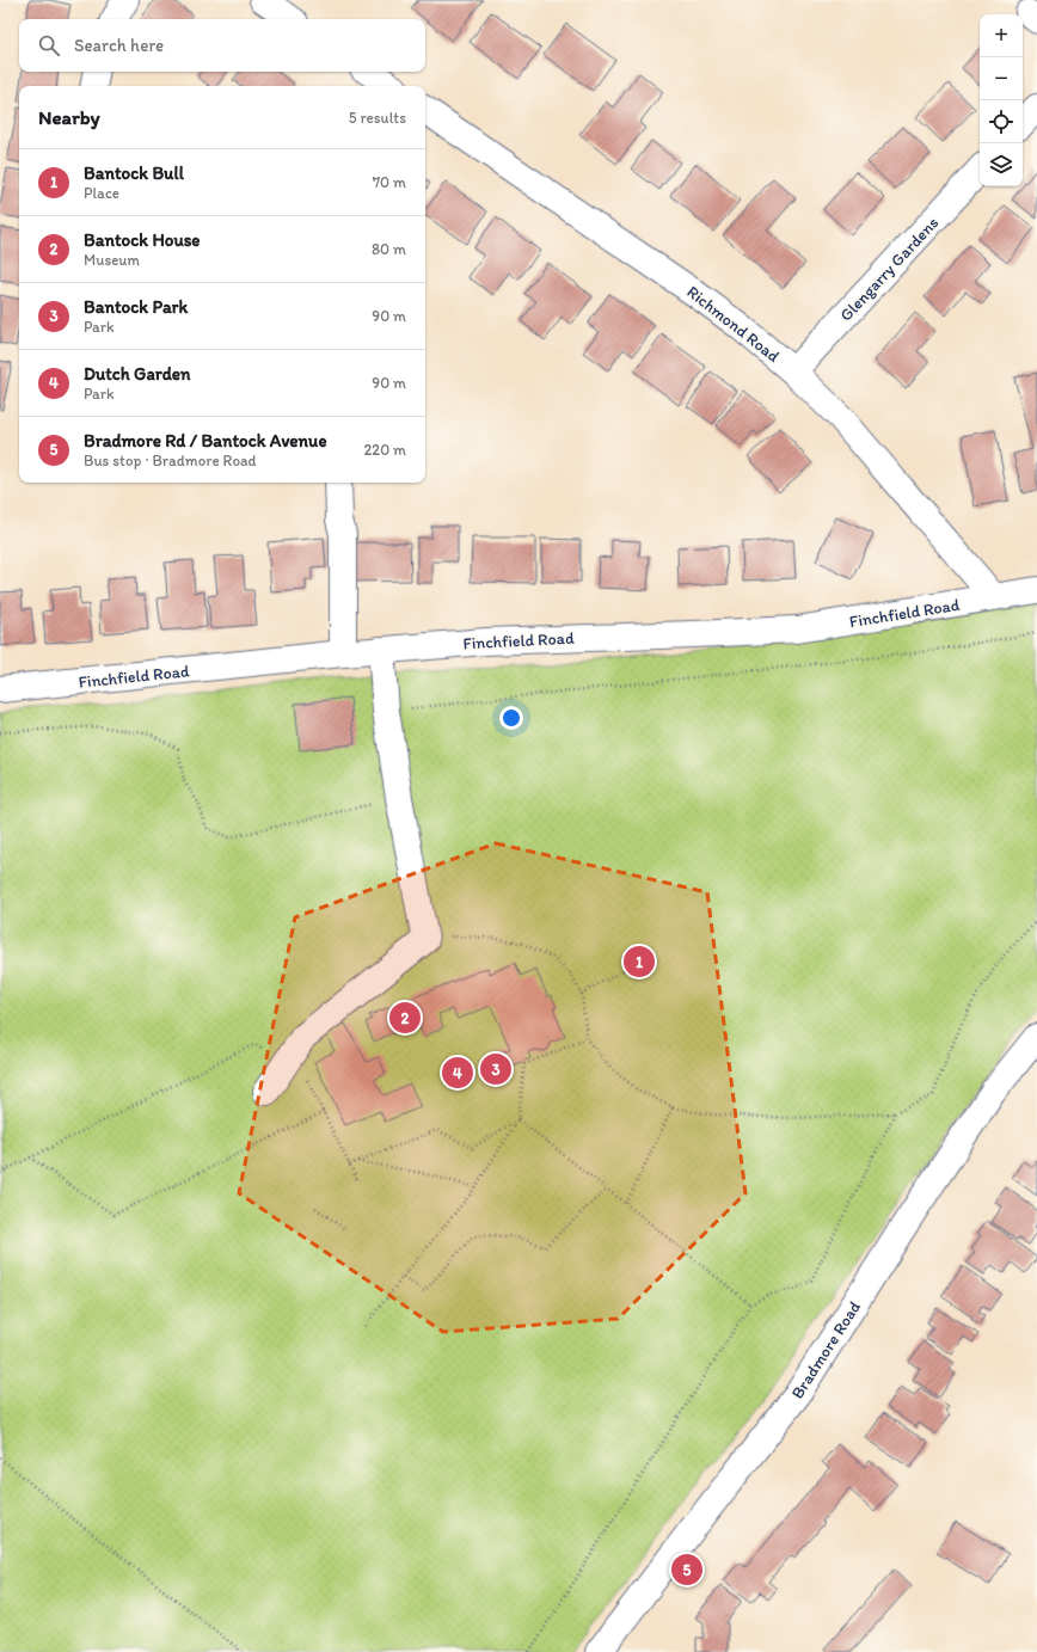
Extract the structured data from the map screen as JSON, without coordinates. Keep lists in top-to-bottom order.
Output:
{
  "streets": {
    "street": [
      "Glengarry Gardens",
      "Richmond Road",
      "Finchfield Road",
      "Bradmore Road"
    ]
  },
  "crossings": [
    ["Glengarry Gardens", "Richmond Road"],
    ["Richmond Road", "Finchfield Road"]
  ],
  "page": {
    "map_buttons": ["+", "−"],
    "search": "Search here",
    "heading": ["Nearby", "5 results"],
    "list": [
      {
        "mark": "1",
        "name": "Bantock Bull",
        "note": "Place",
        "value": "70 m"
      },
      {
        "mark": "2",
        "name": "Bantock House",
        "note": "Museum",
        "value": "80 m"
      },
      {
        "mark": "3",
        "name": "Bantock Park",
        "note": "Park",
        "value": "90 m"
      },
      {
        "mark": "4",
        "name": "Dutch Garden",
        "note": "Park",
        "value": "90 m"
      },
      {
        "mark": "5",
        "name": "Bradmore Rd / Bantock Avenue",
        "note": "Bus stop · Bradmore Road",
        "value": "220 m"
      }
    ],
    "pins": [
      "1",
      "2",
      "3",
      "4",
      "5"
    ]
  }
}
